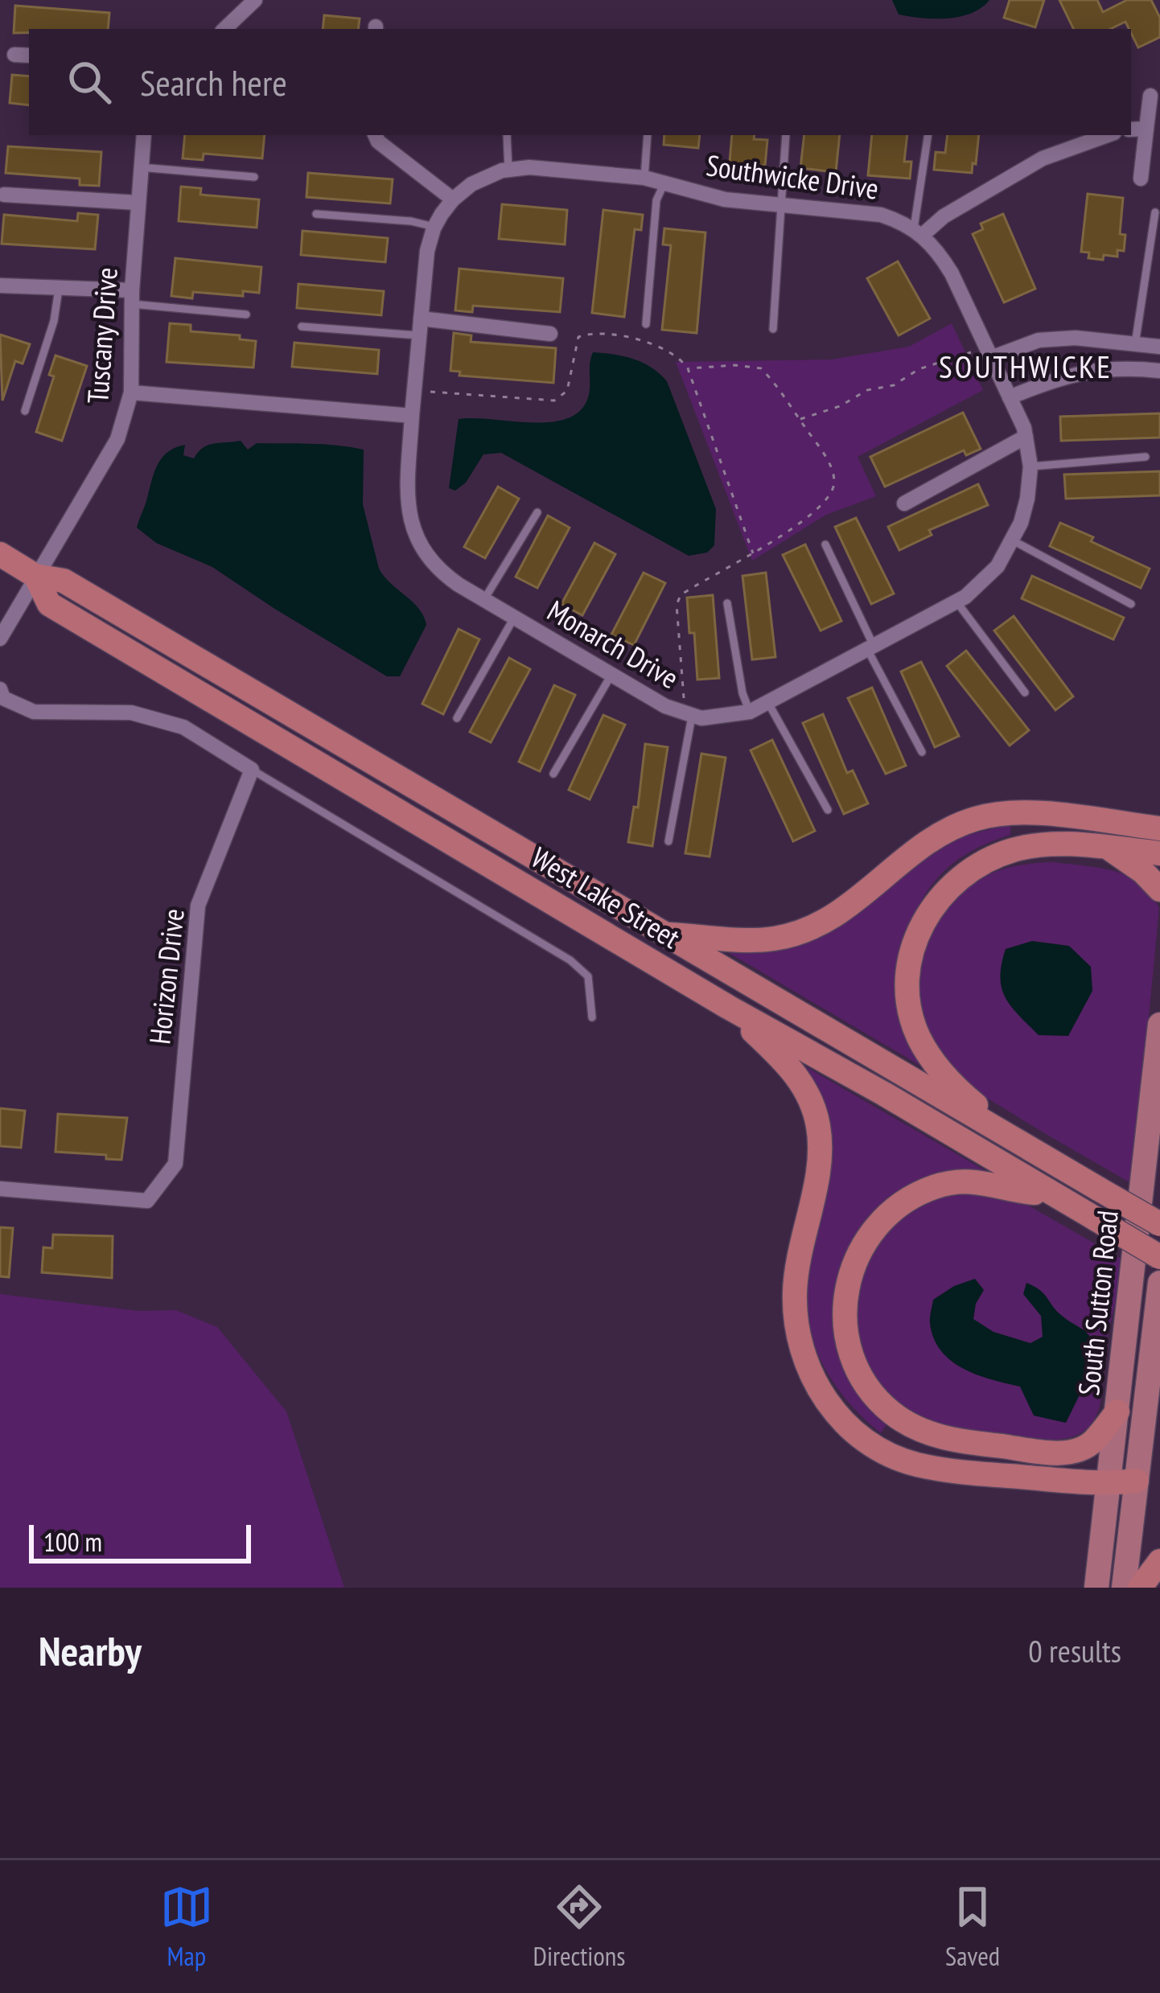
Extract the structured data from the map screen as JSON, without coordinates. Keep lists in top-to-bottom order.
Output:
{
  "streets": {
    "highway": ["West Lake Street"],
    "main road": ["South Sutton Road"],
    "street": [
      "Southwicke Drive",
      "Tuscany Drive",
      "Monarch Drive",
      "Horizon Drive"
    ]
  },
  "crossings": [
    ["Southwicke Drive", "Monarch Drive"],
    ["Tuscany Drive", "West Lake Street"]
  ],
  "districts": ["SOUTHWICKE"],
  "scale_bar": "100 m",
  "page": {
    "search": "Search here",
    "scale": "100 m",
    "heading": ["Nearby", "0 results"],
    "nav": ["Map", "Directions", "Saved"]
  }
}
